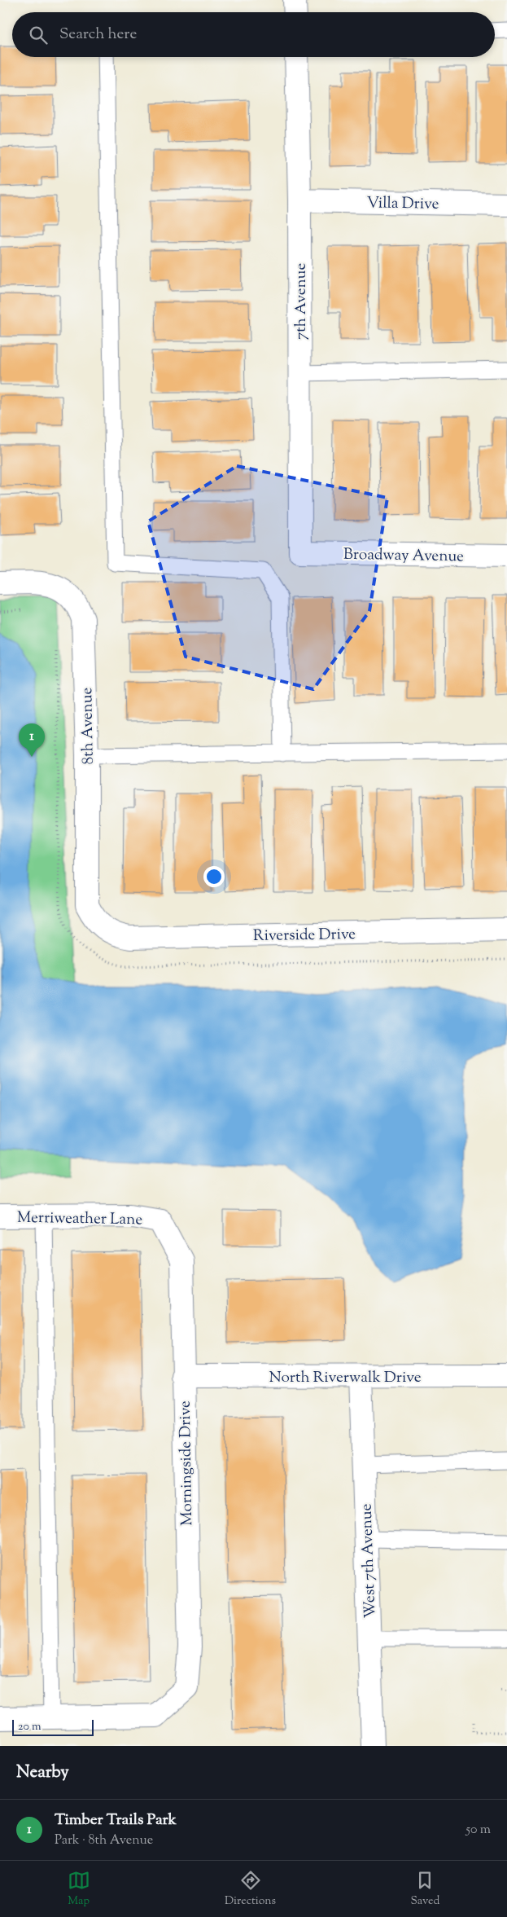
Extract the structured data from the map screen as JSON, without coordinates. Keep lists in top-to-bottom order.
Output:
{
  "streets": {
    "street": [
      "Villa Drive",
      "7th Avenue",
      "Broadway Avenue",
      "8th Avenue",
      "Riverside Drive",
      "Merriweather Lane",
      "North Riverwalk Drive",
      "Morningside Drive",
      "West 7th Avenue"
    ]
  },
  "crossings": [
    ["Villa Drive", "7th Avenue"],
    ["7th Avenue", "Broadway Avenue"],
    ["8th Avenue", "Riverside Drive"],
    ["Merriweather Lane", "Morningside Drive"],
    ["North Riverwalk Drive", "Morningside Drive"],
    ["North Riverwalk Drive", "West 7th Avenue"]
  ],
  "scale_bar": "20 m",
  "page": {
    "search": "Search here",
    "pins": "1",
    "scale": "20 m",
    "heading": "Nearby",
    "list": [
      {
        "mark": "1",
        "name": "Timber Trails Park",
        "note": "Park · 8th Avenue",
        "value": "50 m"
      }
    ],
    "nav": ["Map", "Directions", "Saved"]
  }
}
